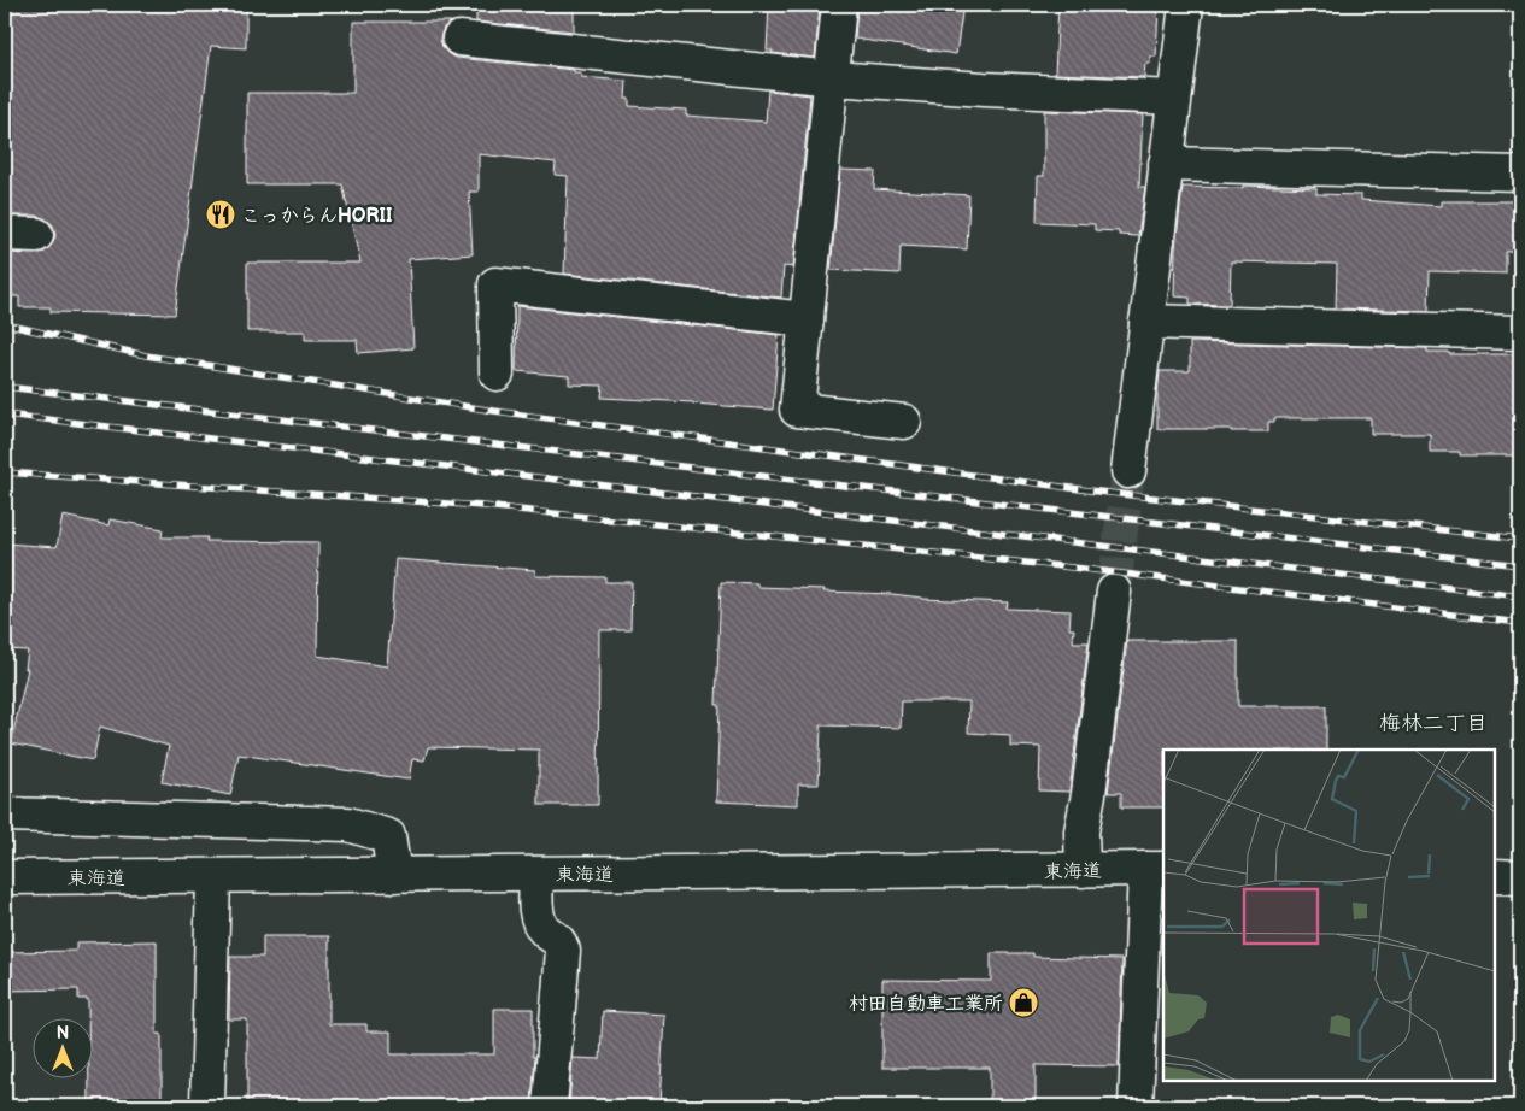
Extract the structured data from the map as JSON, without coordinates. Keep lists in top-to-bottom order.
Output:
{
  "streets": {
    "main road": ["東海道"]
  },
  "districts": ["梅林二丁目"],
  "places": {
    "restaurant": ["こっからんHORII"],
    "shop": ["村田自動車工業所"]
  },
  "north": "top"
}
